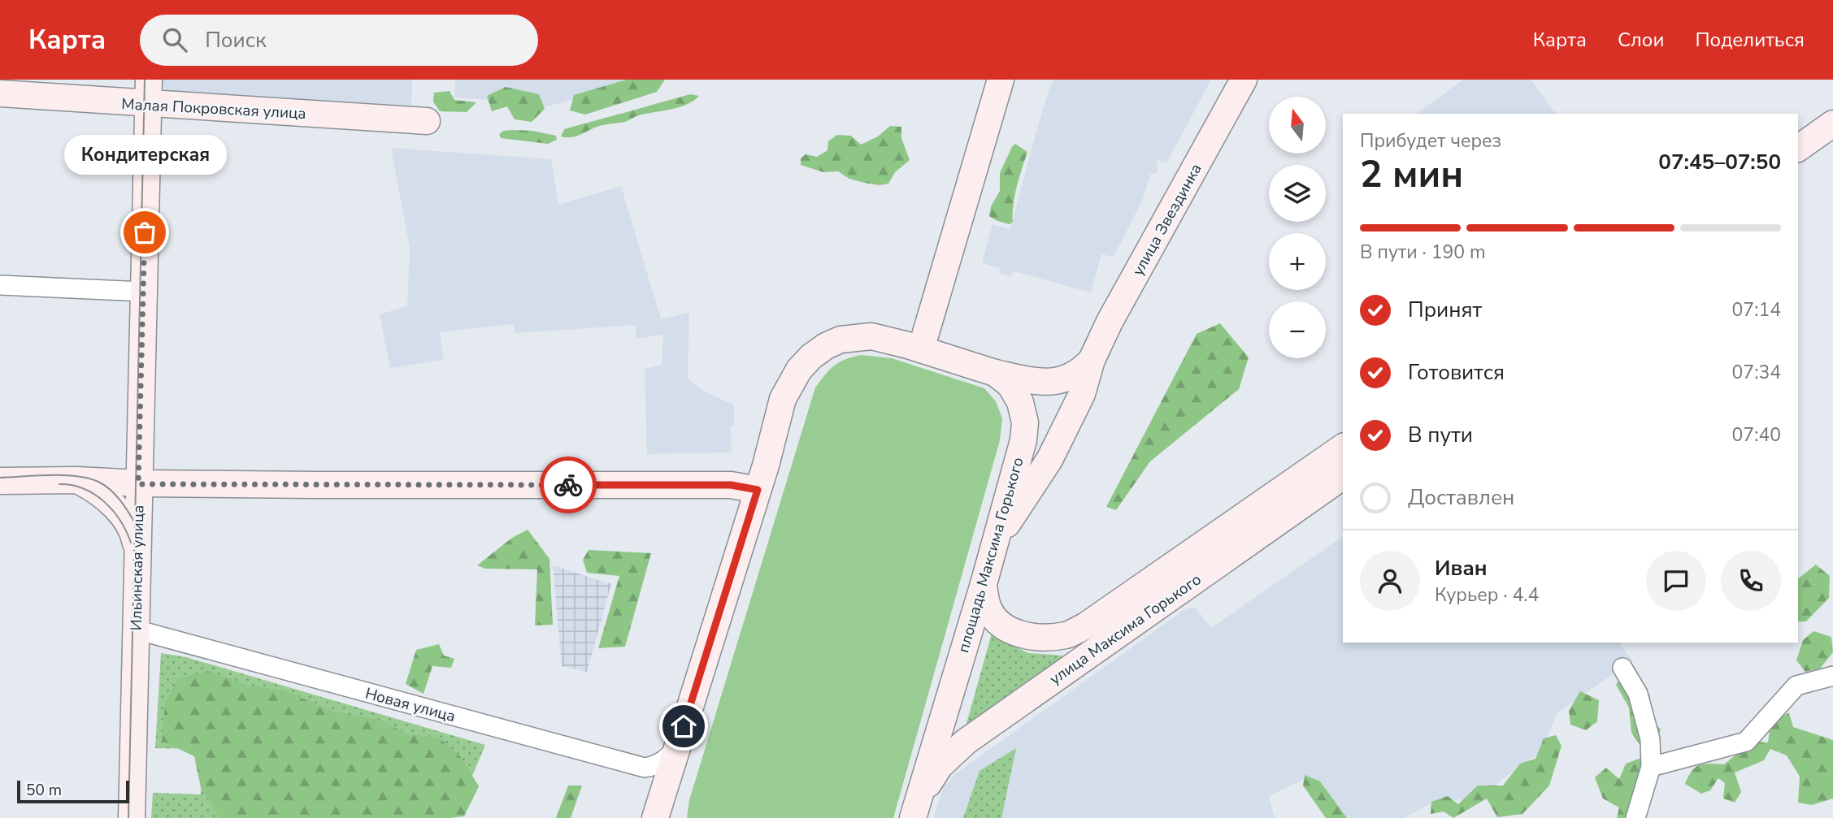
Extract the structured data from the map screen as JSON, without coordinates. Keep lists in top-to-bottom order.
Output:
{
  "streets": {
    "main road": [
      "Малая Покровская улица",
      "улица Звездинка",
      "площадь Максима Горького",
      "Ильинская улица",
      "улица Максима Горького"
    ],
    "street": ["Новая улица"]
  },
  "crossings": [
    ["Малая Покровская улица", "Ильинская улица"],
    ["улица Звездинка", "площадь Максима Горького"],
    ["площадь Максима Горького", "улица Максима Горького"],
    ["площадь Максима Горького", "Новая улица"],
    ["Ильинская улица", "Новая улица"]
  ],
  "places": ["Кондитерская"],
  "scale_bar": "50 m",
  "north": "top",
  "page": {
    "header": "Карта",
    "search": "Поиск",
    "nav": ["Карта", "Слои", "Поделиться"],
    "map_buttons": ["+", "−"],
    "heading": ["2 мин", "Прибудет через", "07:45–07:50"],
    "panel": ["Иван", "Курьер · 4.4"],
    "bubble": "Кондитерская",
    "bar": "В пути · 190 m",
    "list": [
      ["Принят", "07:14"],
      ["Готовится", "07:34"],
      ["В пути", "07:40"],
      "Доставлен"
    ],
    "scale": "50 m"
  }
}
